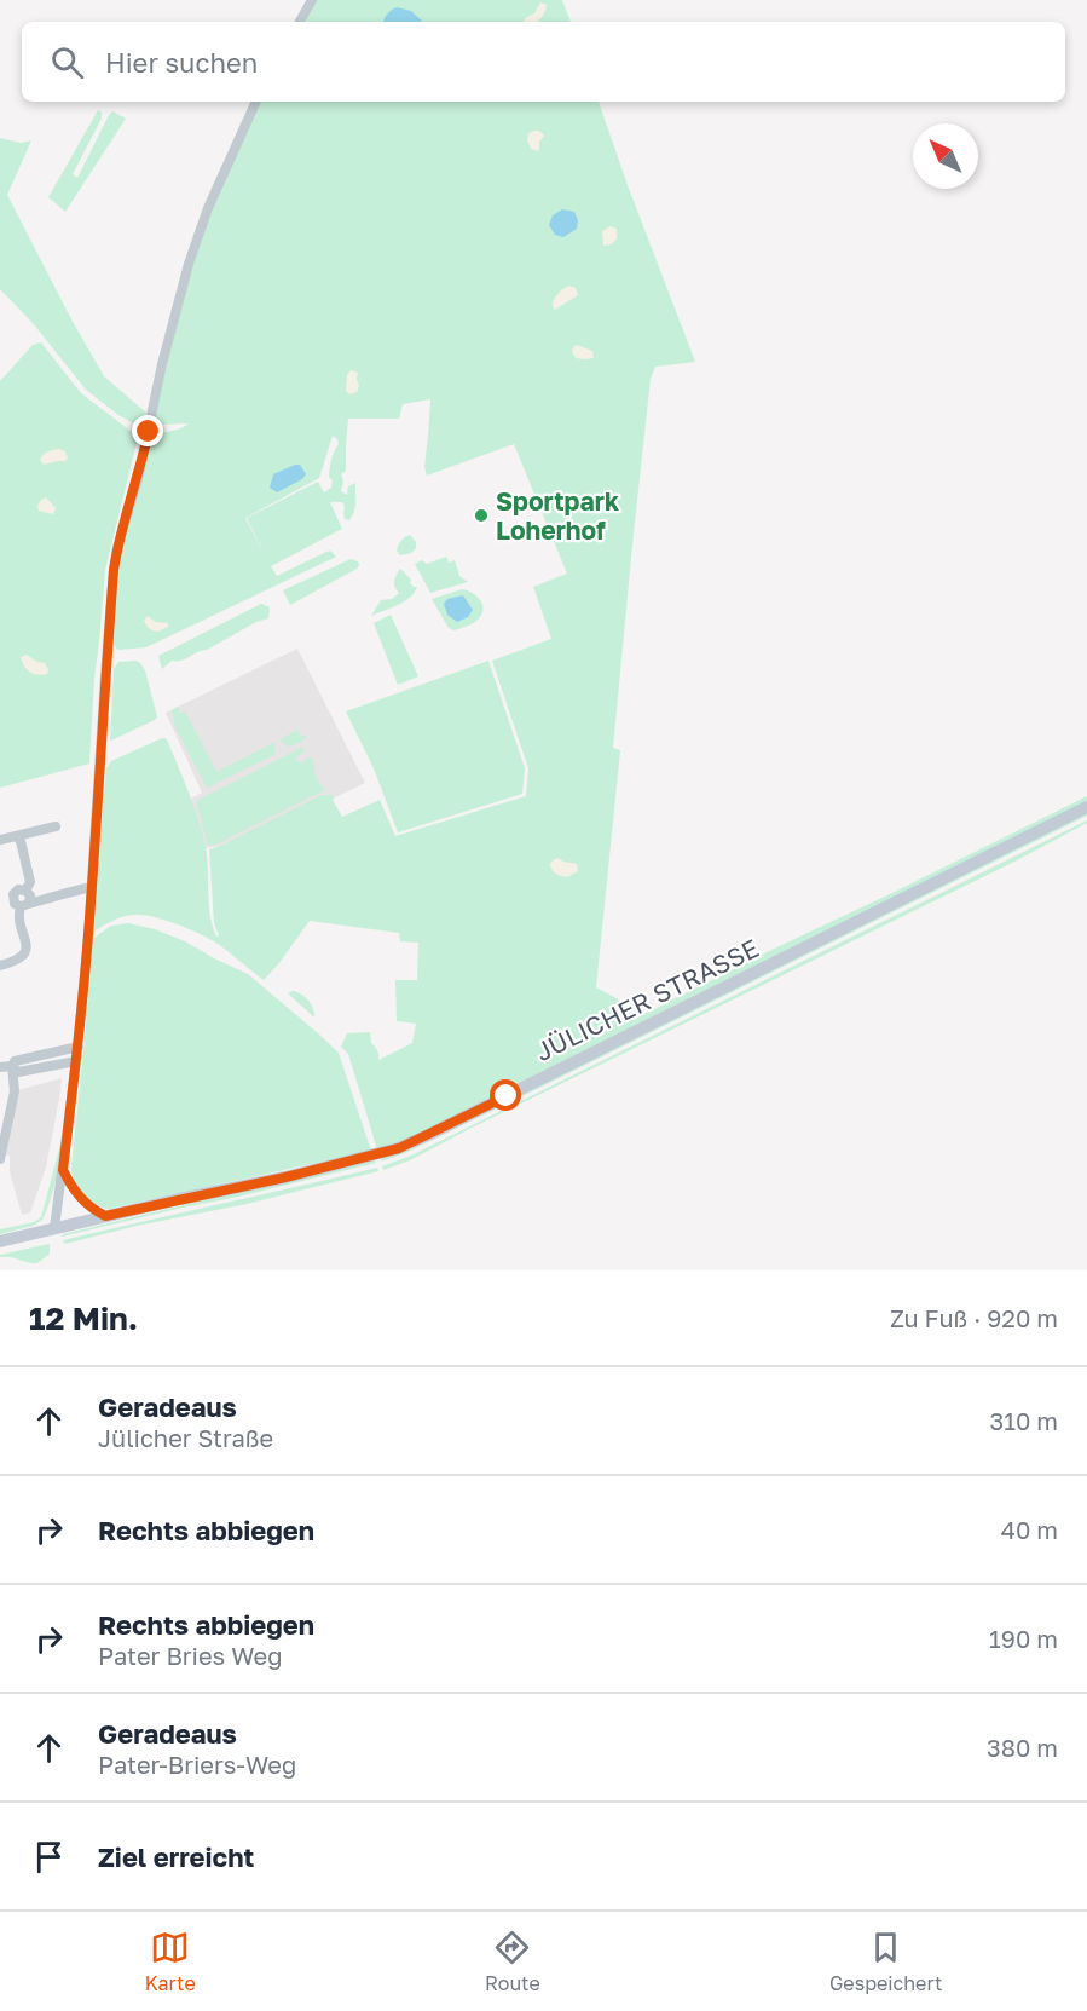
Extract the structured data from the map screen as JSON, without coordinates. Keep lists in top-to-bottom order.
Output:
{
  "streets": {
    "street": ["JÜLICHER STRASSE"]
  },
  "places": ["Sportpark Loherhof"],
  "north": "top left",
  "page": {
    "search": "Hier suchen",
    "heading": ["12 Min.", "Zu Fuß · 920 m"],
    "list": [
      ["Geradeaus", "Jülicher Straße", "310 m"],
      ["Rechts abbiegen", "40 m"],
      ["Rechts abbiegen", "Pater Bries Weg", "190 m"],
      ["Geradeaus", "Pater-Briers-Weg", "380 m"],
      "Ziel erreicht"
    ],
    "nav": ["Karte", "Route", "Gespeichert"]
  }
}
